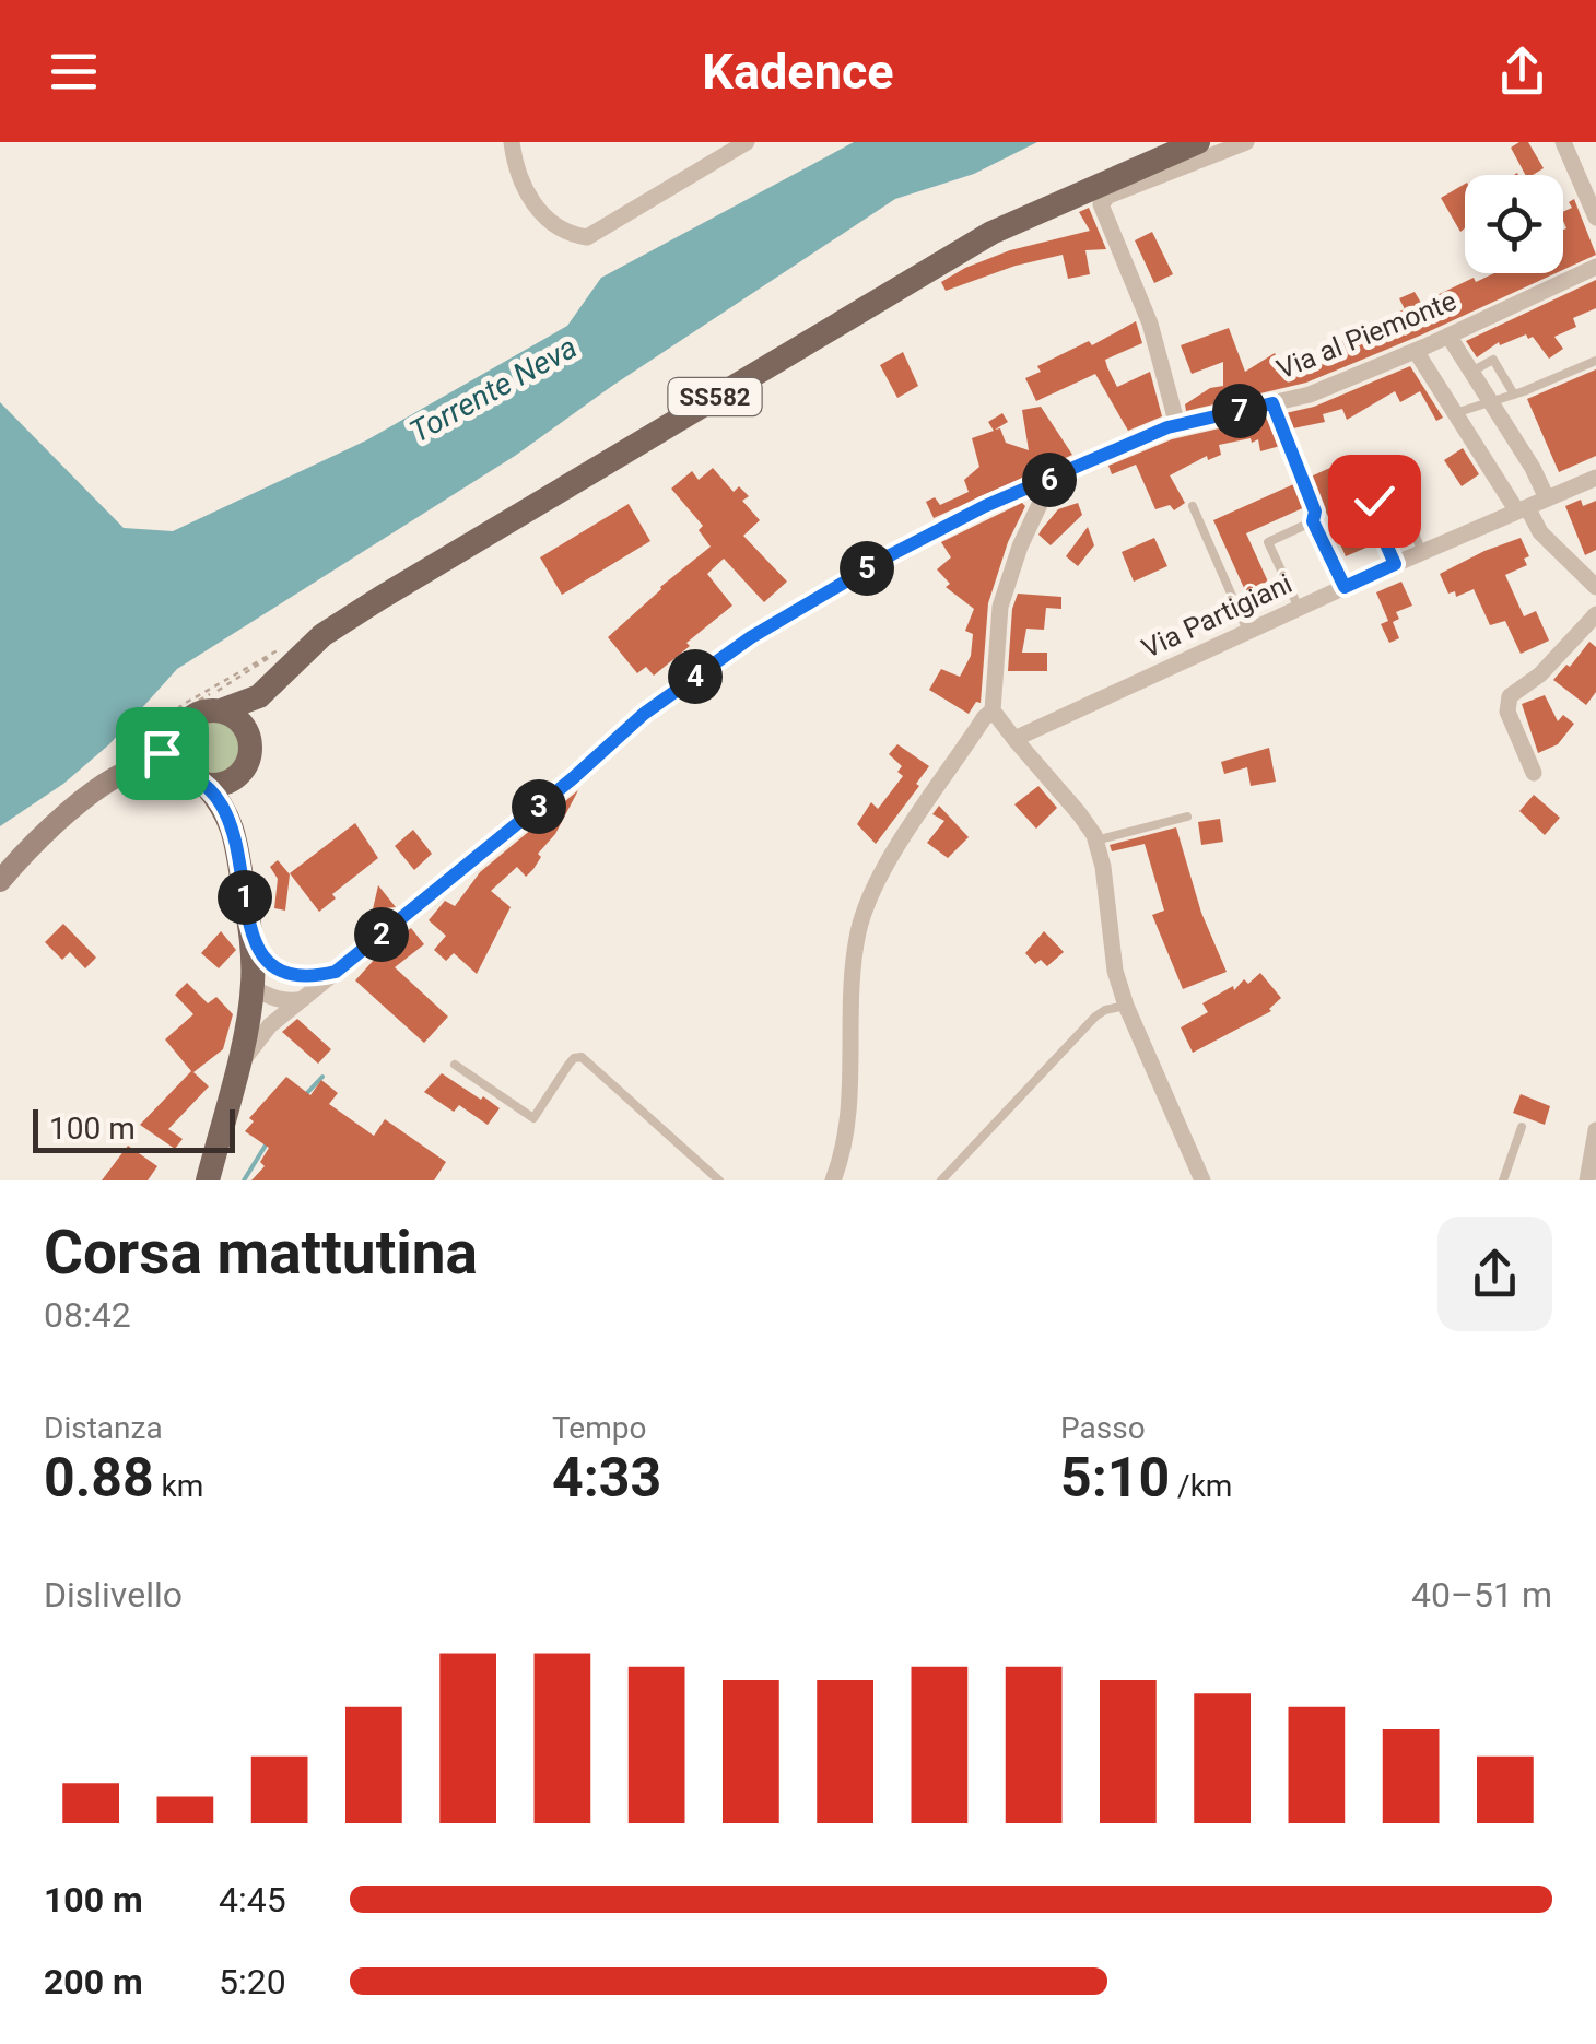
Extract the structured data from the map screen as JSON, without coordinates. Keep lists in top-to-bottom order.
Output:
{
  "streets": {
    "main road": ["Via al Piemonte", "SS582"],
    "street": ["Via Partigiani"]
  },
  "crossings": [
    ["Via al Piemonte", "SS582"]
  ],
  "water": ["Torrente Neva"],
  "scale_bar": "100 m",
  "page": {
    "header": "Kadence",
    "pins": [
      "7",
      "6",
      "5",
      "4",
      "3",
      "1",
      "2"
    ],
    "scale": "100 m",
    "heading": ["Corsa mattutina", "08:42"],
    "stats": [
      ["Distanza", "0.88 km"],
      ["Tempo", "4:33"],
      ["Passo", "5:10 /km"]
    ],
    "chart": ["Dislivello", "40–51 m"],
    "list": [
      {
        "name": "100 m",
        "note": "4:45"
      },
      {
        "name": "200 m",
        "note": "5:20"
      }
    ]
  }
}
